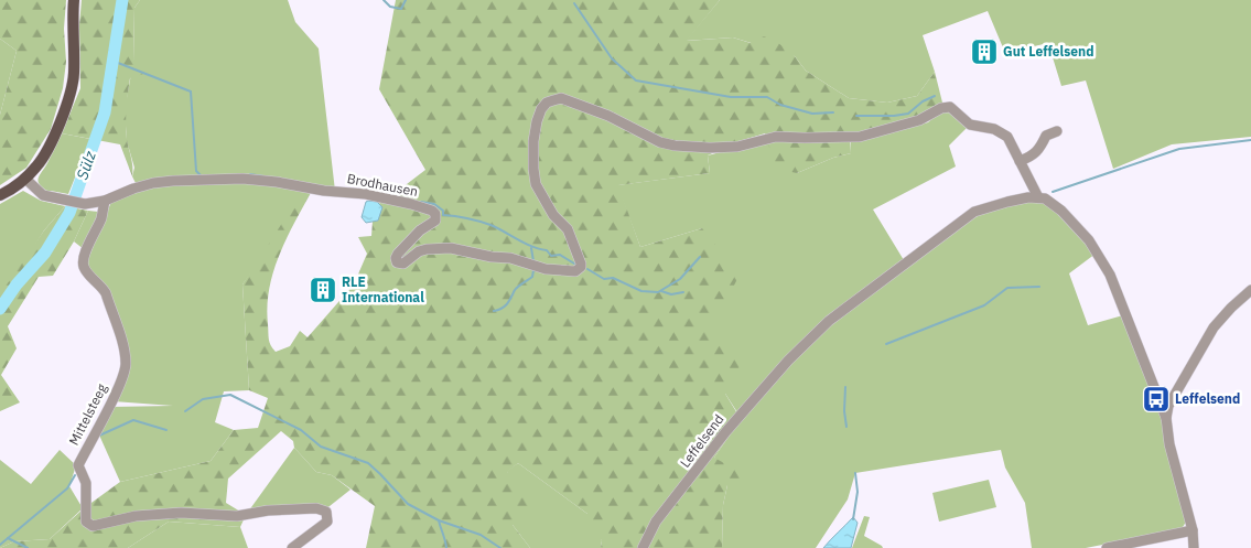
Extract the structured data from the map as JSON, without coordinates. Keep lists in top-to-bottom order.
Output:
{
  "streets": {
    "street": ["Brodhausen", "Mittelsteeg", "Leffelsend"]
  },
  "crossings": [
    ["Brodhausen", "Mittelsteeg"]
  ],
  "water": ["Sülz"],
  "places": {
    "building": ["Gut Leffelsend", "RLE International"],
    "bus stop": ["Leffelsend"]
  }
}
